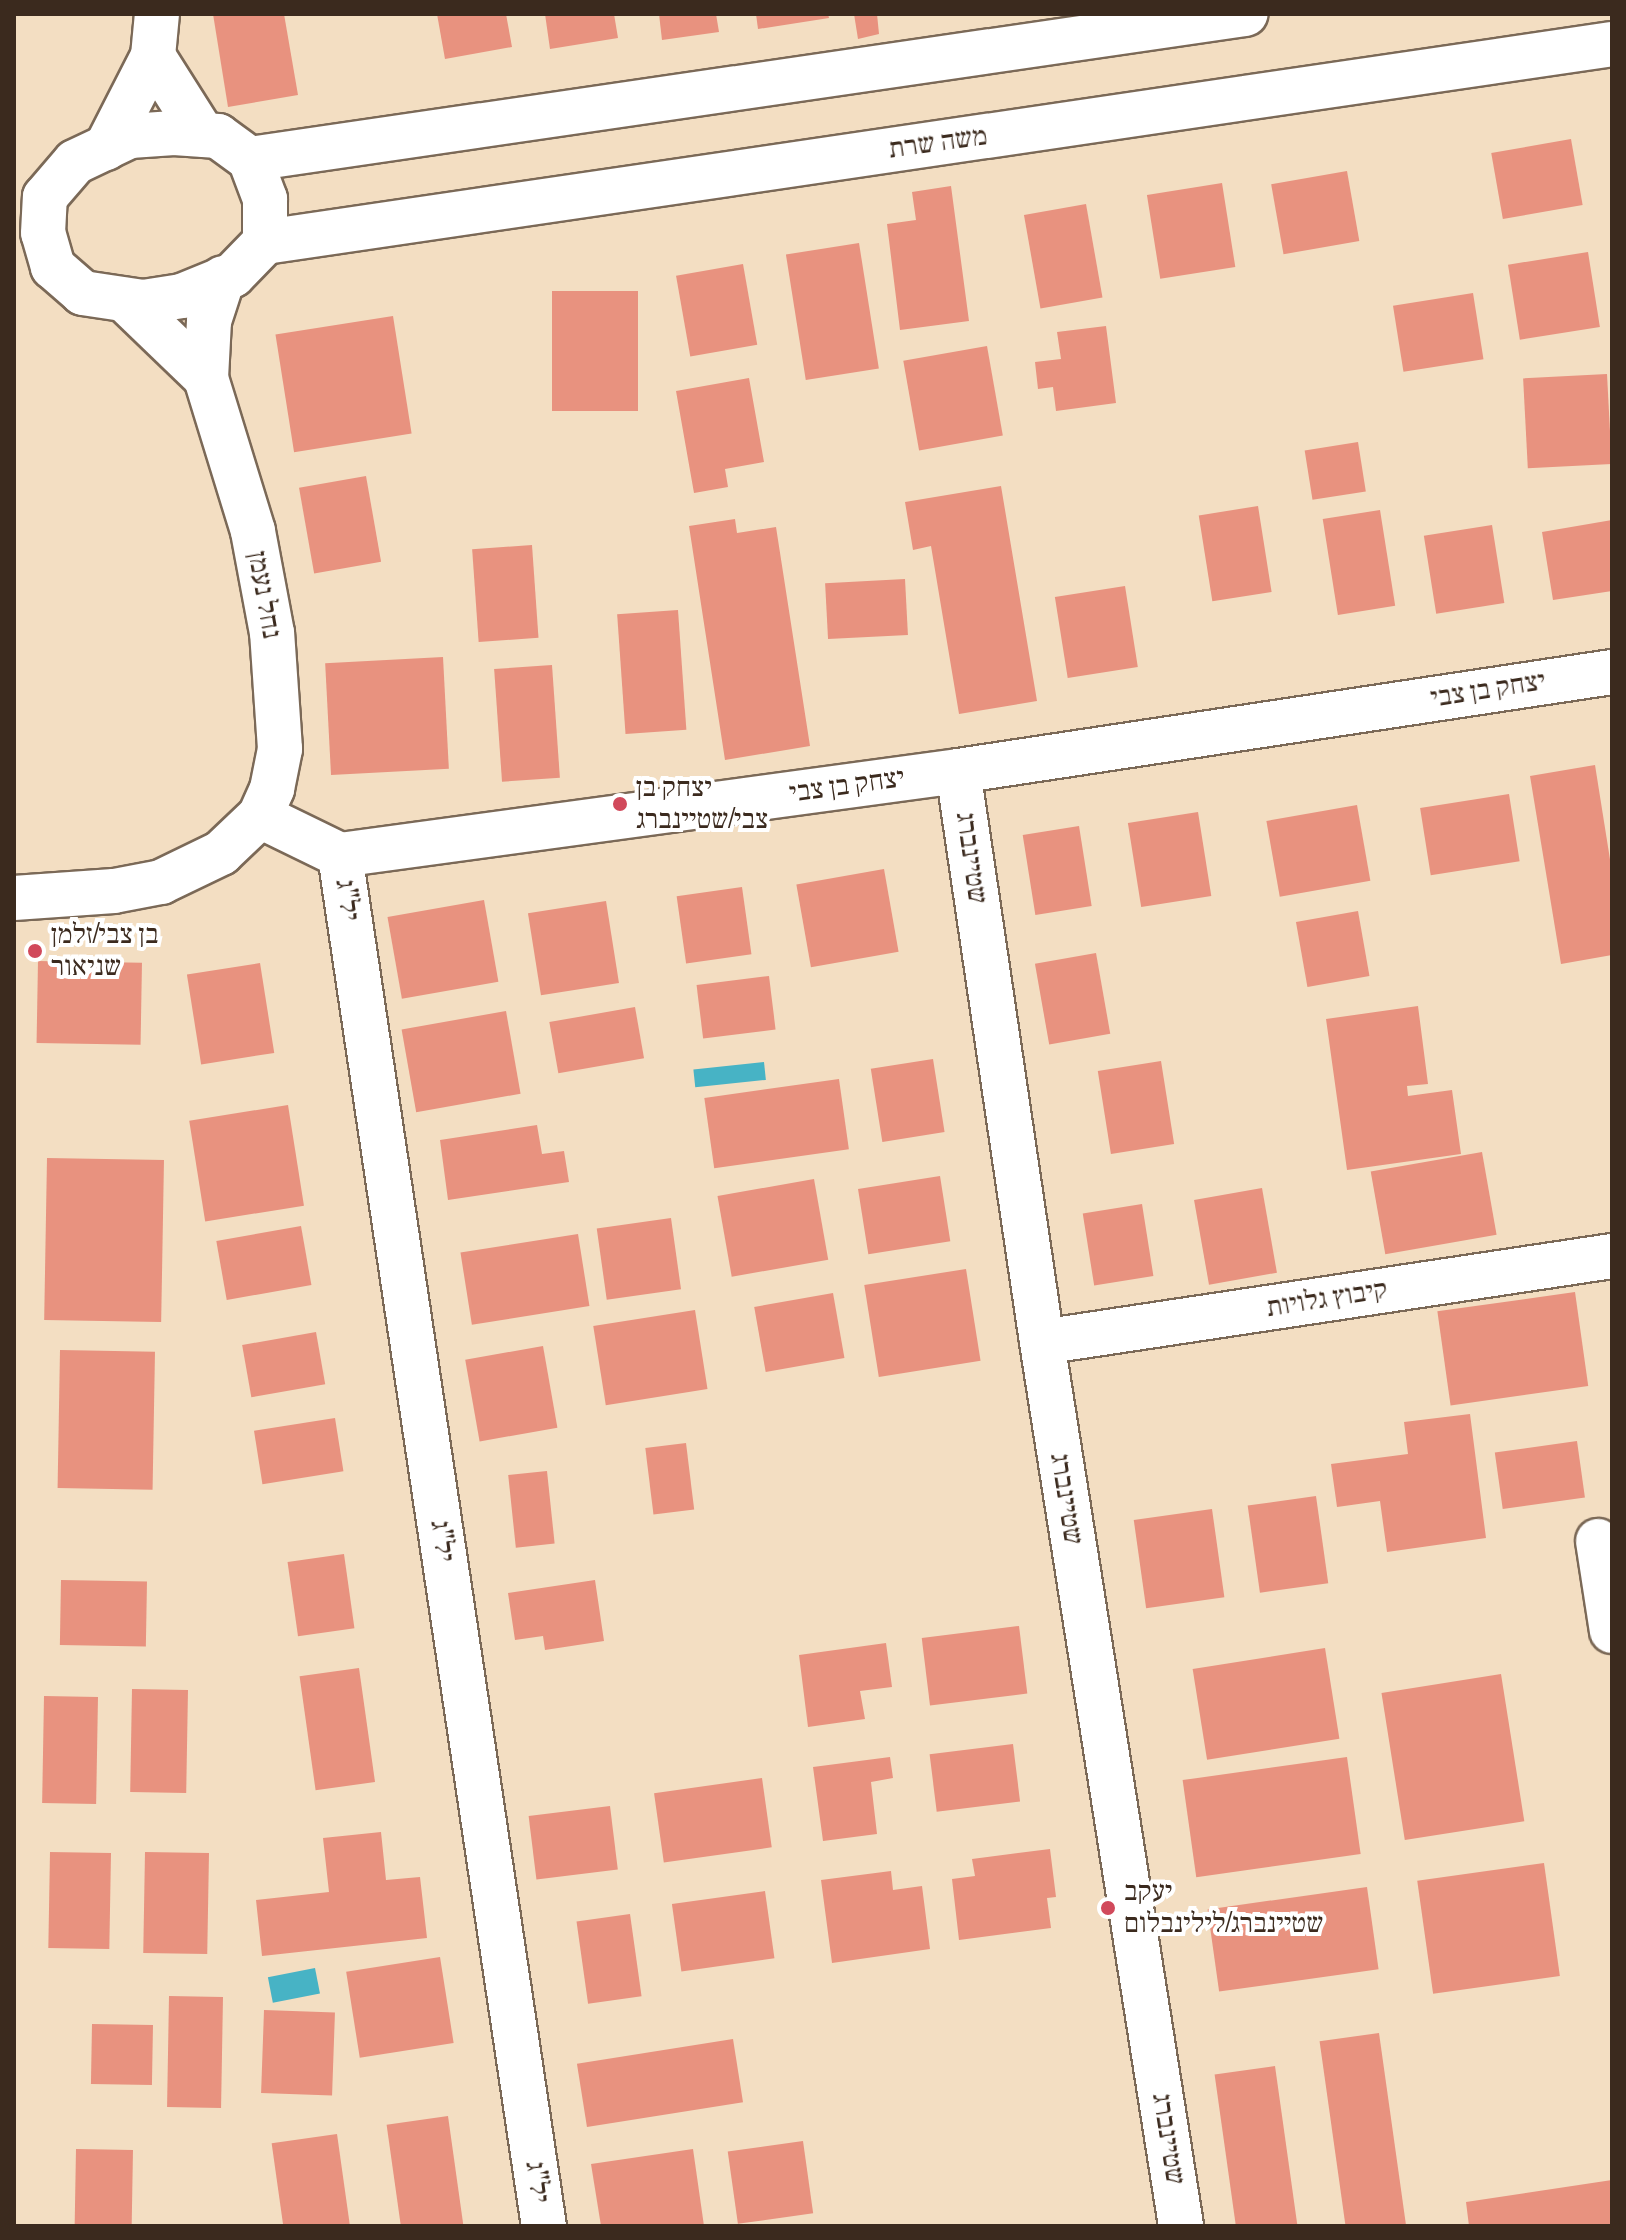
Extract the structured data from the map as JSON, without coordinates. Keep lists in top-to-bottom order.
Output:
{
  "streets": {
    "street": [
      "משה שרת",
      "נחל נעמן",
      "יצחק בן צבי",
      "שטיינברג",
      "יל\"ג",
      "קיבוץ גלויות"
    ]
  },
  "crossings": [
    ["משה שרת", "נחל נעמן"],
    ["יצחק בן צבי", "שטיינברג"],
    ["יצחק בן צבי", "יל\"ג"],
    ["שטיינברג", "קיבוץ גלויות"]
  ],
  "places": ["יצחק בן צבי/שטיינברג", "בן צבי/זלמן שניאור", "יעקב שטיינברג/לילינבלום"]
}
